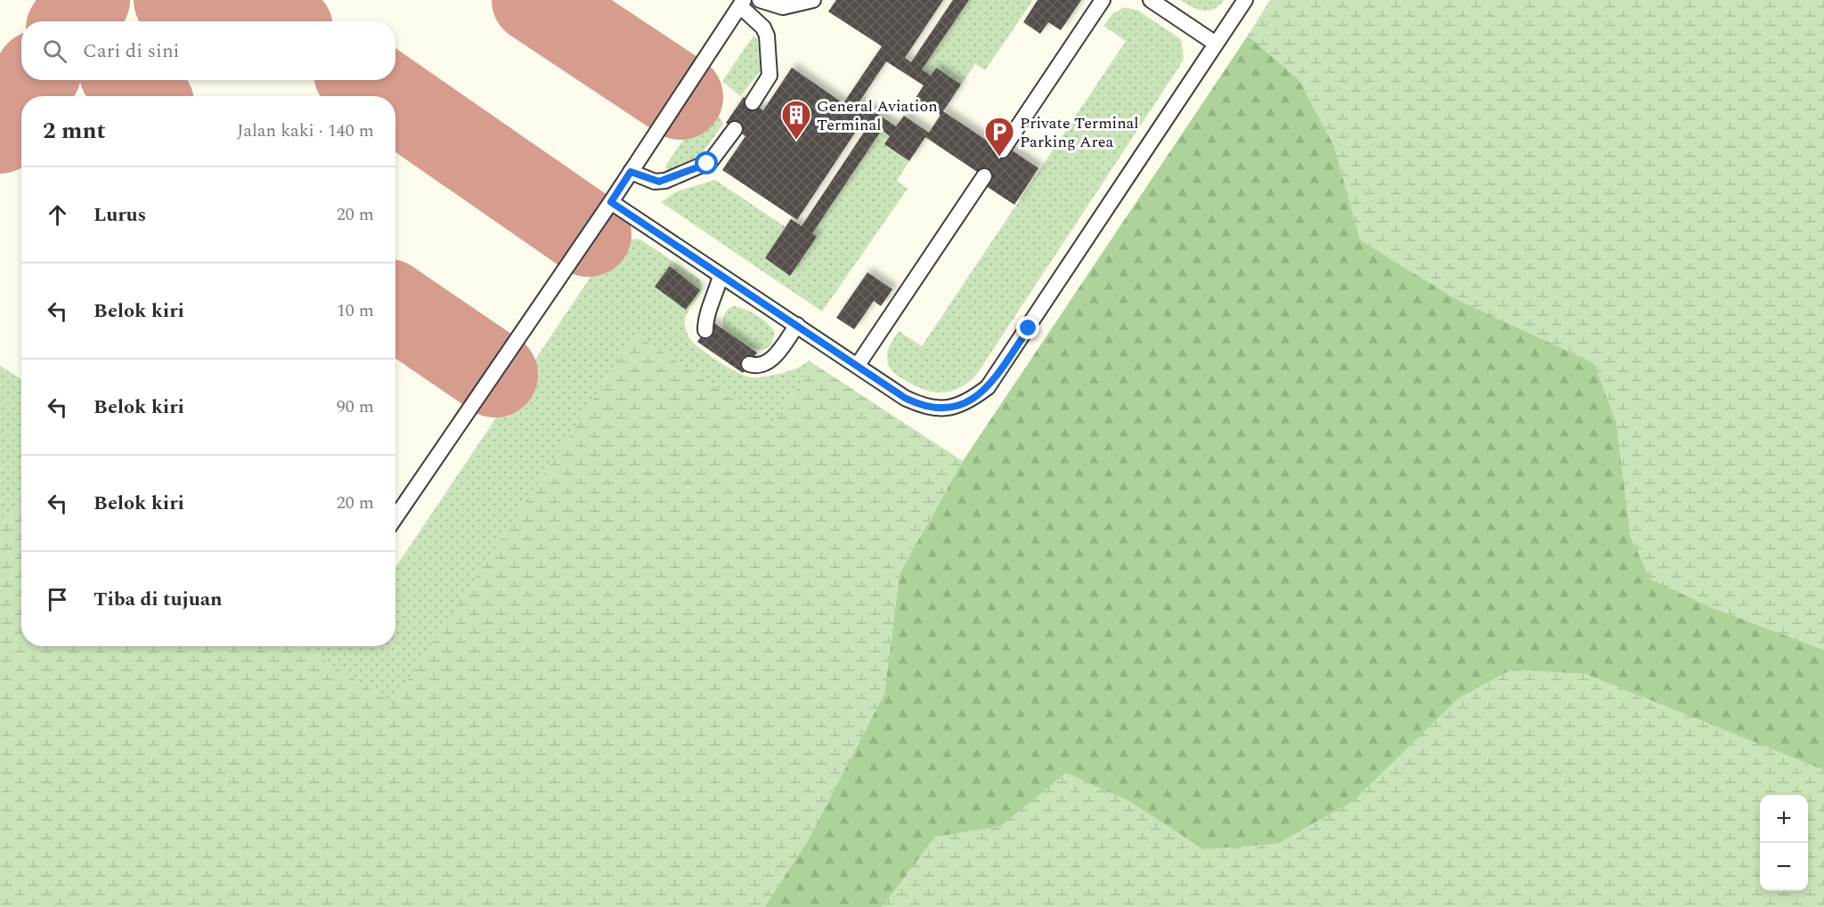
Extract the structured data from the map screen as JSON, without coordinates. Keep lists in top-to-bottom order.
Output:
{
  "places": {
    "building": ["General Aviation Terminal"],
    "parking": ["Private Terminal Parking Area"]
  },
  "page": {
    "search": "Cari di sini",
    "heading": ["2 mnt", "Jalan kaki · 140 m"],
    "list": [
      ["Lurus", "20 m"],
      ["Belok kiri", "10 m"],
      ["Belok kiri", "90 m"],
      ["Belok kiri", "20 m"],
      "Tiba di tujuan"
    ],
    "map_buttons": ["+", "−"]
  }
}
